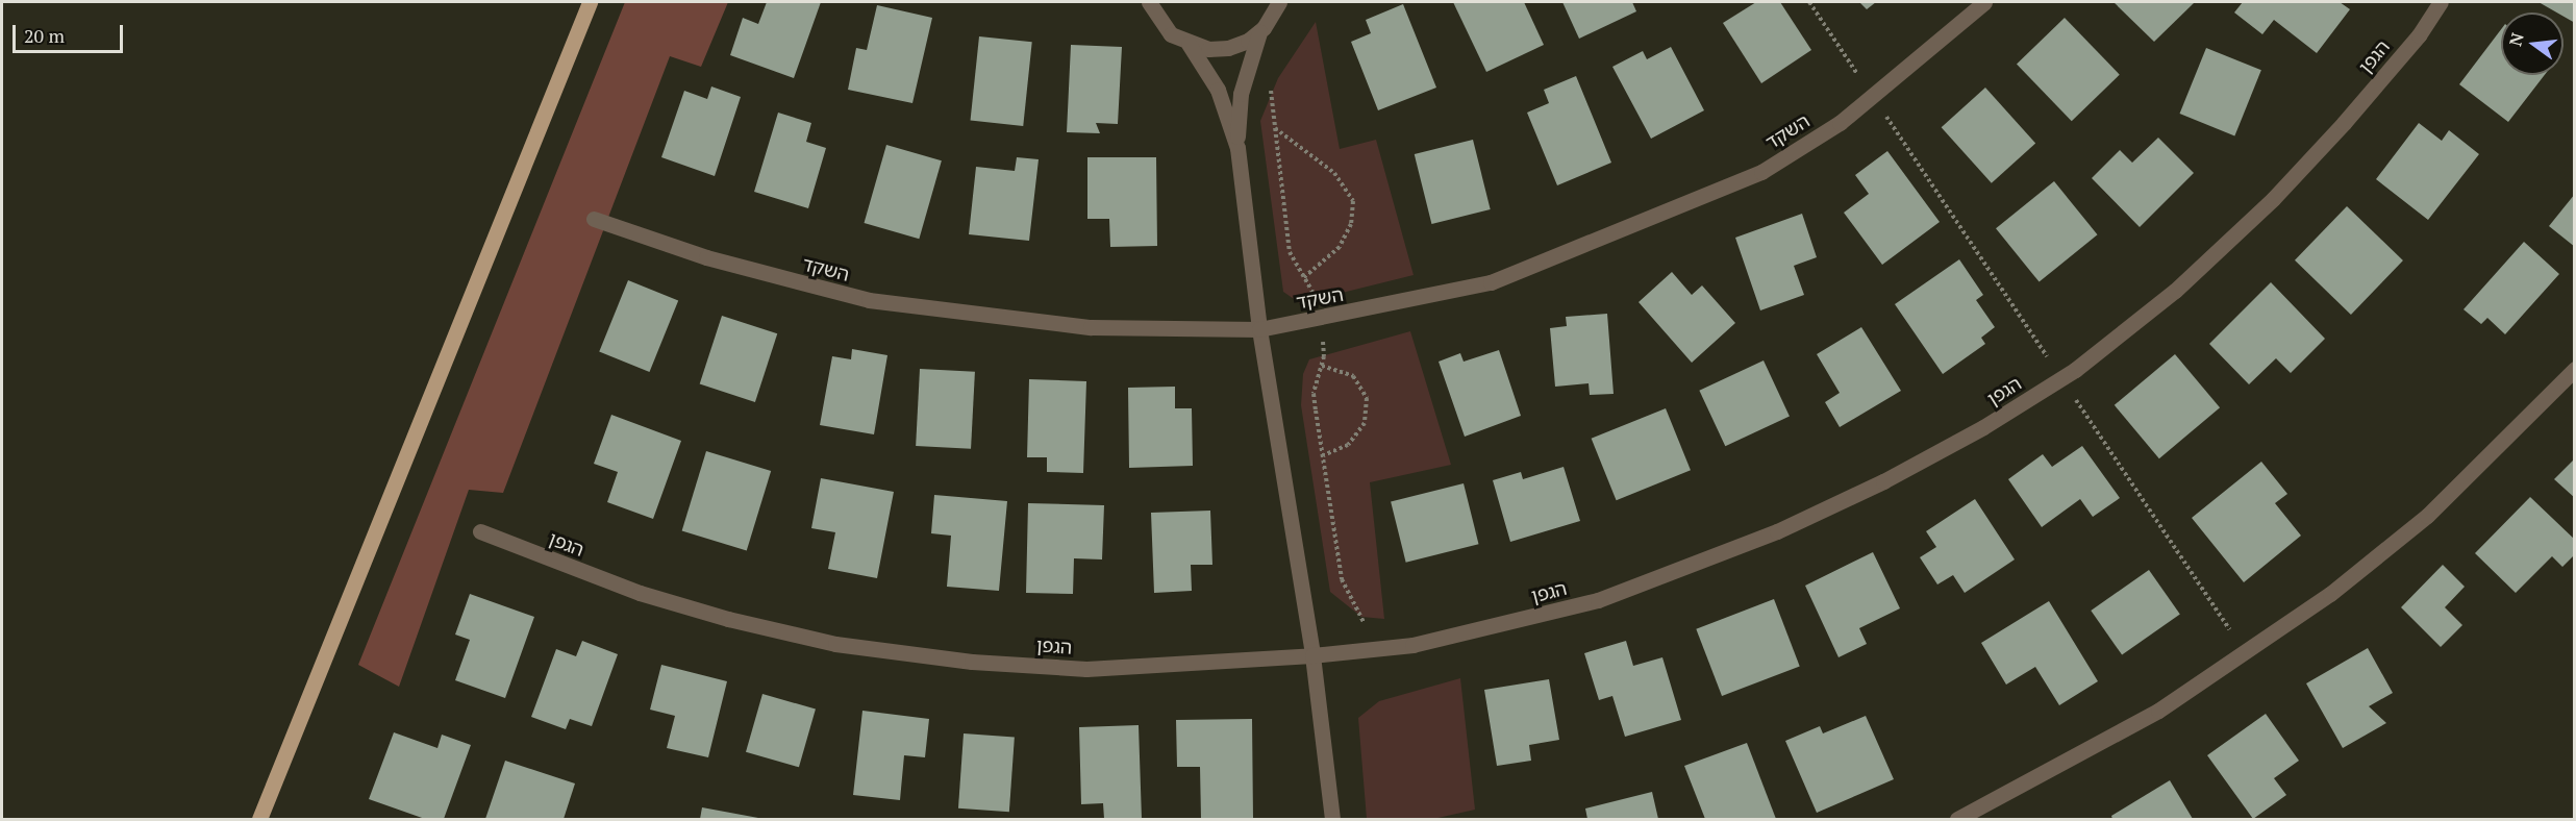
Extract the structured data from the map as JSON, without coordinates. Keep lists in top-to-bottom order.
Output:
{
  "streets": {
    "street": ["הגפן", "השקד"]
  },
  "scale_bar": "20 m",
  "north": "left"
}
